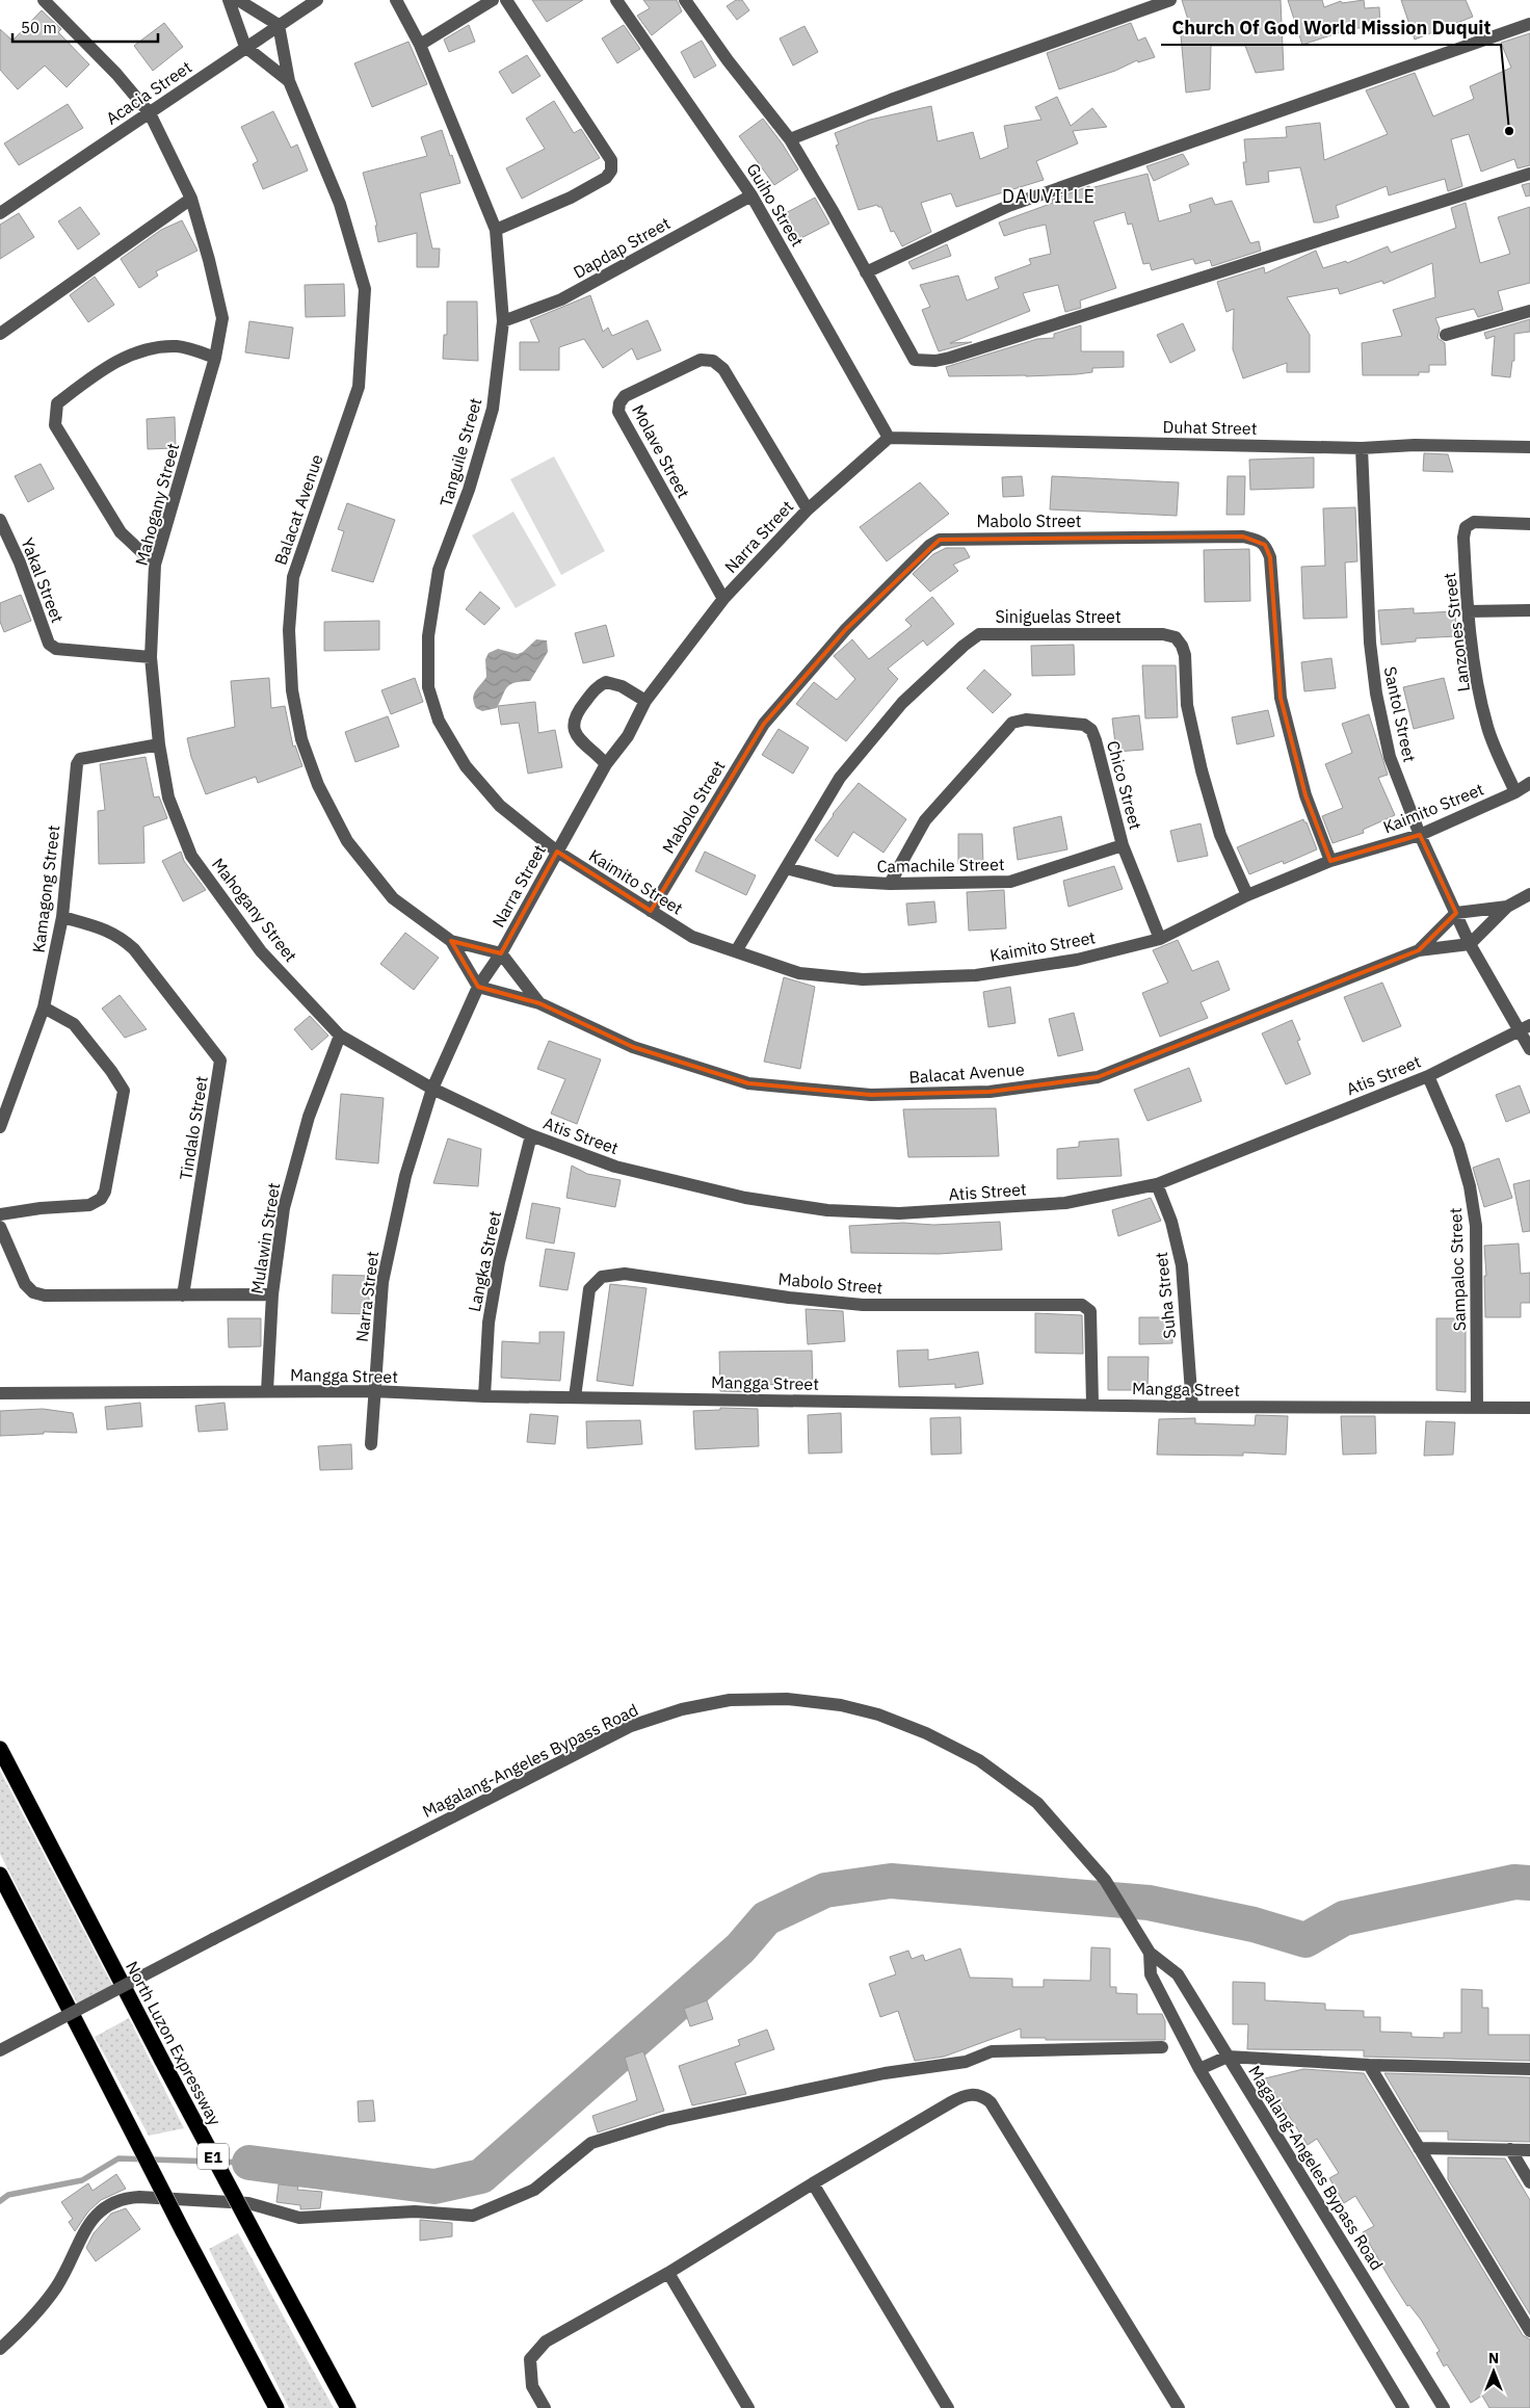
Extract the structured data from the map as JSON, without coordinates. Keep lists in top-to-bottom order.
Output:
{
  "streets": {
    "highway": ["North Luzon Expressway", "E1"],
    "street": [
      "Acacia Street",
      "Guiho Street",
      "Dapdap Street",
      "Duhat Street",
      "Molave Street",
      "Tanguile Street",
      "Mahogany Street",
      "Balacat Avenue",
      "Mabolo Street",
      "Narra Street",
      "Yakal Street",
      "Siniguelas Street",
      "Lanzones Street",
      "Santol Street",
      "Chico Street",
      "Kaimito Street",
      "Camachile Street",
      "Kamagong Street",
      "Atis Street",
      "Tindalo Street",
      "Mulawin Street",
      "Langka Street",
      "Sampaloc Street",
      "Suha Street",
      "Mangga Street",
      "Magalang-Angeles Bypass Road"
    ]
  },
  "crossings": [
    ["Acacia Street", "Mahogany Street"],
    ["Acacia Street", "Balacat Avenue"],
    ["Guiho Street", "Dapdap Street"],
    ["Guiho Street", "Duhat Street"],
    ["Guiho Street", "Narra Street"],
    ["Dapdap Street", "Tanguile Street"],
    ["Duhat Street", "Narra Street"],
    ["Duhat Street", "Santol Street"],
    ["Molave Street", "Narra Street"],
    ["Tanguile Street", "Narra Street"],
    ["Tanguile Street", "Kaimito Street"],
    ["Mahogany Street", "Narra Street"],
    ["Mahogany Street", "Yakal Street"],
    ["Mahogany Street", "Kamagong Street"],
    ["Mahogany Street", "Atis Street"],
    ["Mahogany Street", "Mulawin Street"],
    ["Balacat Avenue", "Narra Street"],
    ["Balacat Avenue", "Santol Street"],
    ["Mabolo Street", "Kaimito Street"],
    ["Mabolo Street", "Mangga Street"],
    ["Narra Street", "Kaimito Street"],
    ["Narra Street", "Atis Street"],
    ["Narra Street", "Mangga Street"],
    ["Siniguelas Street", "Kaimito Street"],
    ["Siniguelas Street", "Camachile Street"],
    ["Lanzones Street", "Kaimito Street"],
    ["Santol Street", "Kaimito Street"],
    ["Santol Street", "Atis Street"],
    ["Chico Street", "Kaimito Street"],
    ["Chico Street", "Camachile Street"],
    ["Kamagong Street", "Tindalo Street"],
    ["Atis Street", "Langka Street"],
    ["Atis Street", "Sampaloc Street"],
    ["Atis Street", "Suha Street"],
    ["Mulawin Street", "Mangga Street"],
    ["Langka Street", "Mangga Street"],
    ["Sampaloc Street", "Mangga Street"],
    ["Suha Street", "Mangga Street"]
  ],
  "districts": ["DAUVILLE"],
  "places": ["Church Of God World Mission Duquit"],
  "scale_bar": "50 m",
  "north": "top"
}
